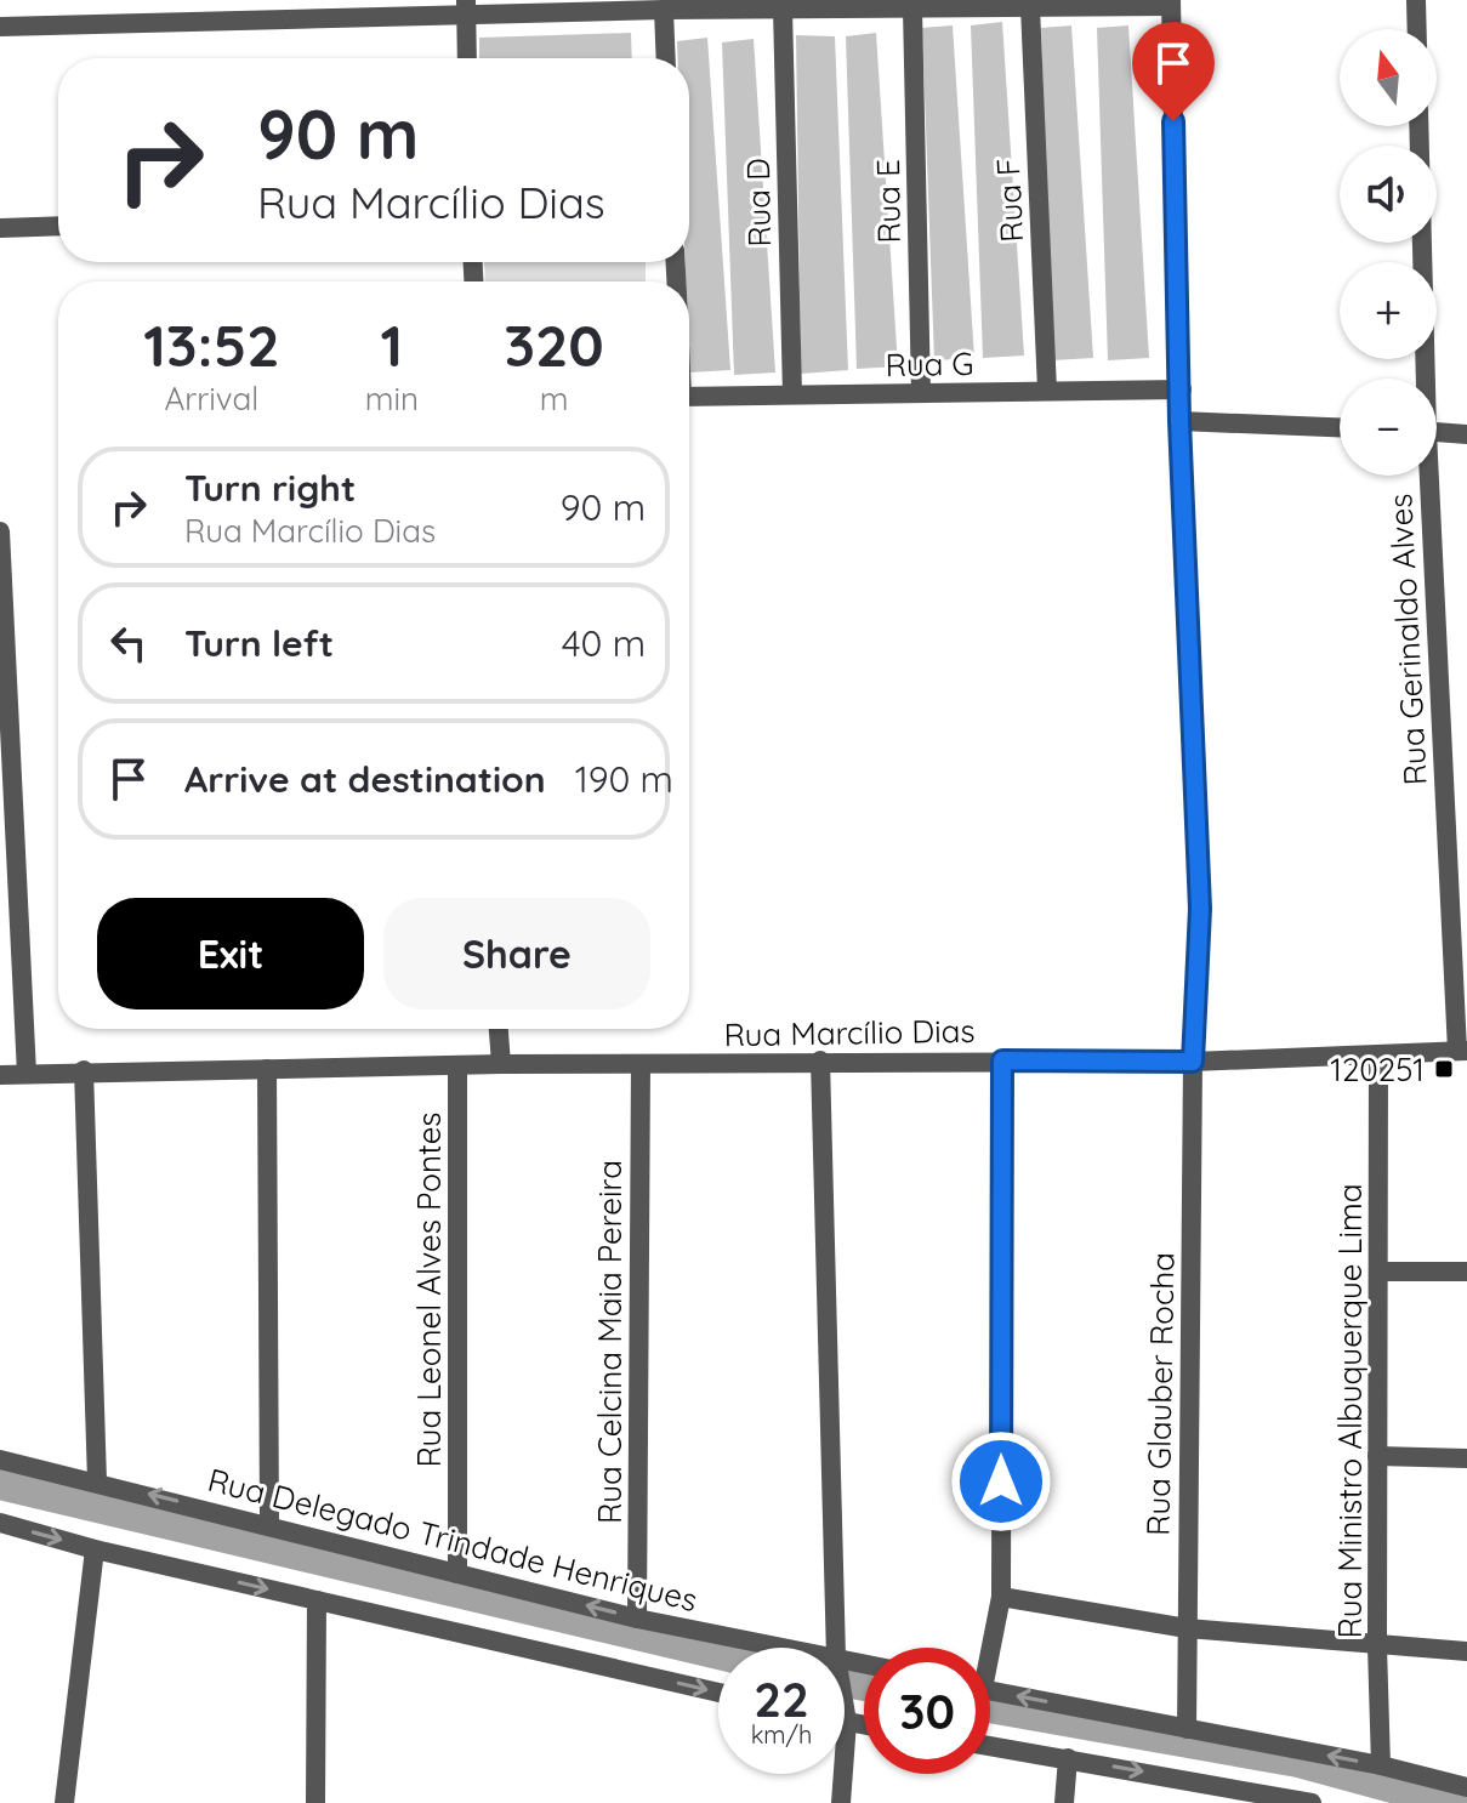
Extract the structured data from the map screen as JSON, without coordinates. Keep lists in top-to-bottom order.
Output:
{
  "streets": {
    "street": [
      "Rua F",
      "Rua E",
      "Rua D",
      "Rua G",
      "Rua Gerinaldo Alves",
      "Rua Marcílio Dias",
      "Rua Leonel Alves Pontes",
      "Rua Celcina Maia Pereira",
      "Rua Glauber Rocha",
      "Rua Ministro Albuquerque Lima",
      "Rua Delegado Trindade Henriques"
    ]
  },
  "crossings": [
    ["Rua F", "Rua G"],
    ["Rua E", "Rua G"],
    ["Rua D", "Rua G"],
    ["Rua G", "Rua Glauber Rocha"],
    ["Rua Gerinaldo Alves", "Rua Marcílio Dias"],
    ["Rua Marcílio Dias", "Rua Leonel Alves Pontes"],
    ["Rua Marcílio Dias", "Rua Celcina Maia Pereira"],
    ["Rua Marcílio Dias", "Rua Glauber Rocha"],
    ["Rua Marcílio Dias", "Rua Ministro Albuquerque Lima"],
    ["Rua Leonel Alves Pontes", "Rua Delegado Trindade Henriques"],
    ["Rua Celcina Maia Pereira", "Rua Delegado Trindade Henriques"]
  ],
  "places": {
    "transit": ["120251"]
  },
  "north": "top",
  "page": {
    "map_buttons": ["+", "−"],
    "turn": ["90 m", "Rua Marcílio Dias"],
    "eta": [
      "13:52",
      "Arrival",
      "1",
      "min",
      "320",
      "m"
    ],
    "list": [
      {
        "name": "Turn right",
        "note": "Rua Marcílio Dias",
        "value": "90 m"
      },
      {
        "name": "Turn left",
        "value": "40 m"
      },
      {
        "name": "Arrive at destination",
        "value": "190 m"
      }
    ],
    "buttons": ["Exit", "Share"],
    "speed": "22 km/h",
    "limit": "30"
  }
}
